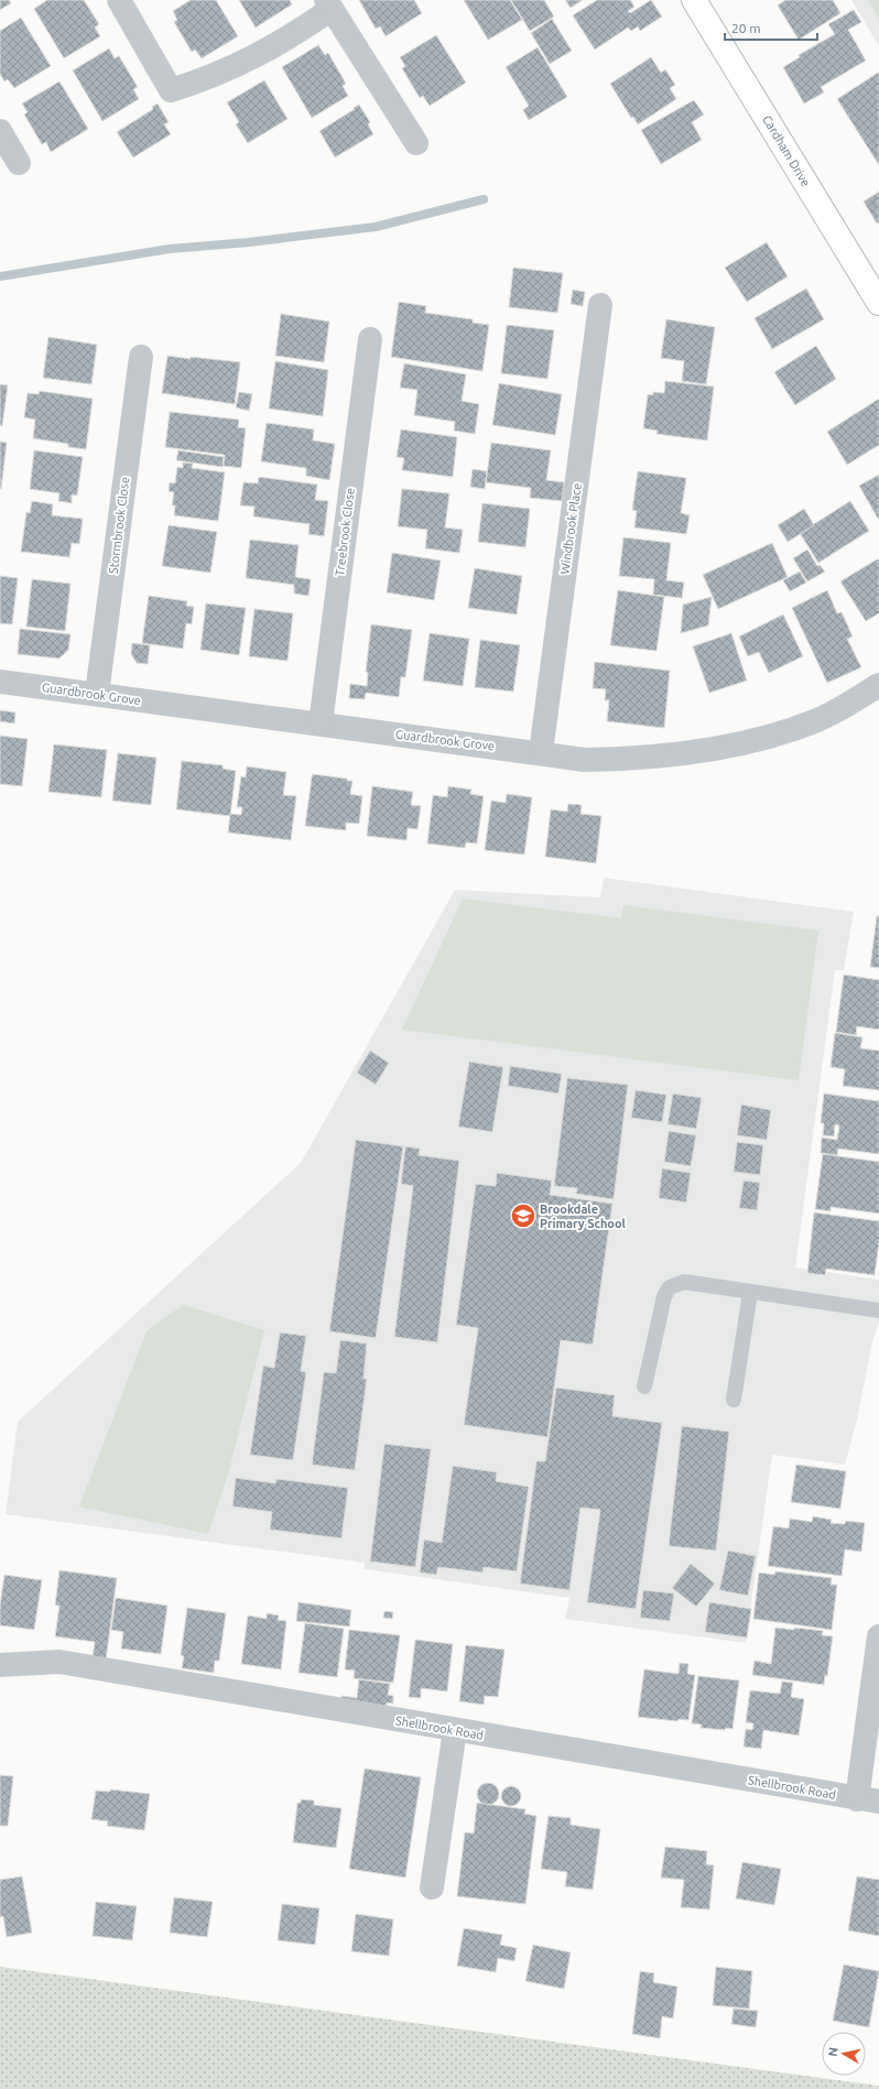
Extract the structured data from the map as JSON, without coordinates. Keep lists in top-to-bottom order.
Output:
{
  "streets": {
    "street": [
      "Cardham Drive",
      "Stormbrook Close",
      "Windbrook Place",
      "Treebrook Close",
      "Guardbrook Grove",
      "Shellbrook Road"
    ]
  },
  "crossings": [
    ["Stormbrook Close", "Guardbrook Grove"],
    ["Windbrook Place", "Guardbrook Grove"],
    ["Treebrook Close", "Guardbrook Grove"]
  ],
  "places": {
    "school or university": ["Brookdale Primary School"]
  },
  "scale_bar": "20 m",
  "north": "left"
}
